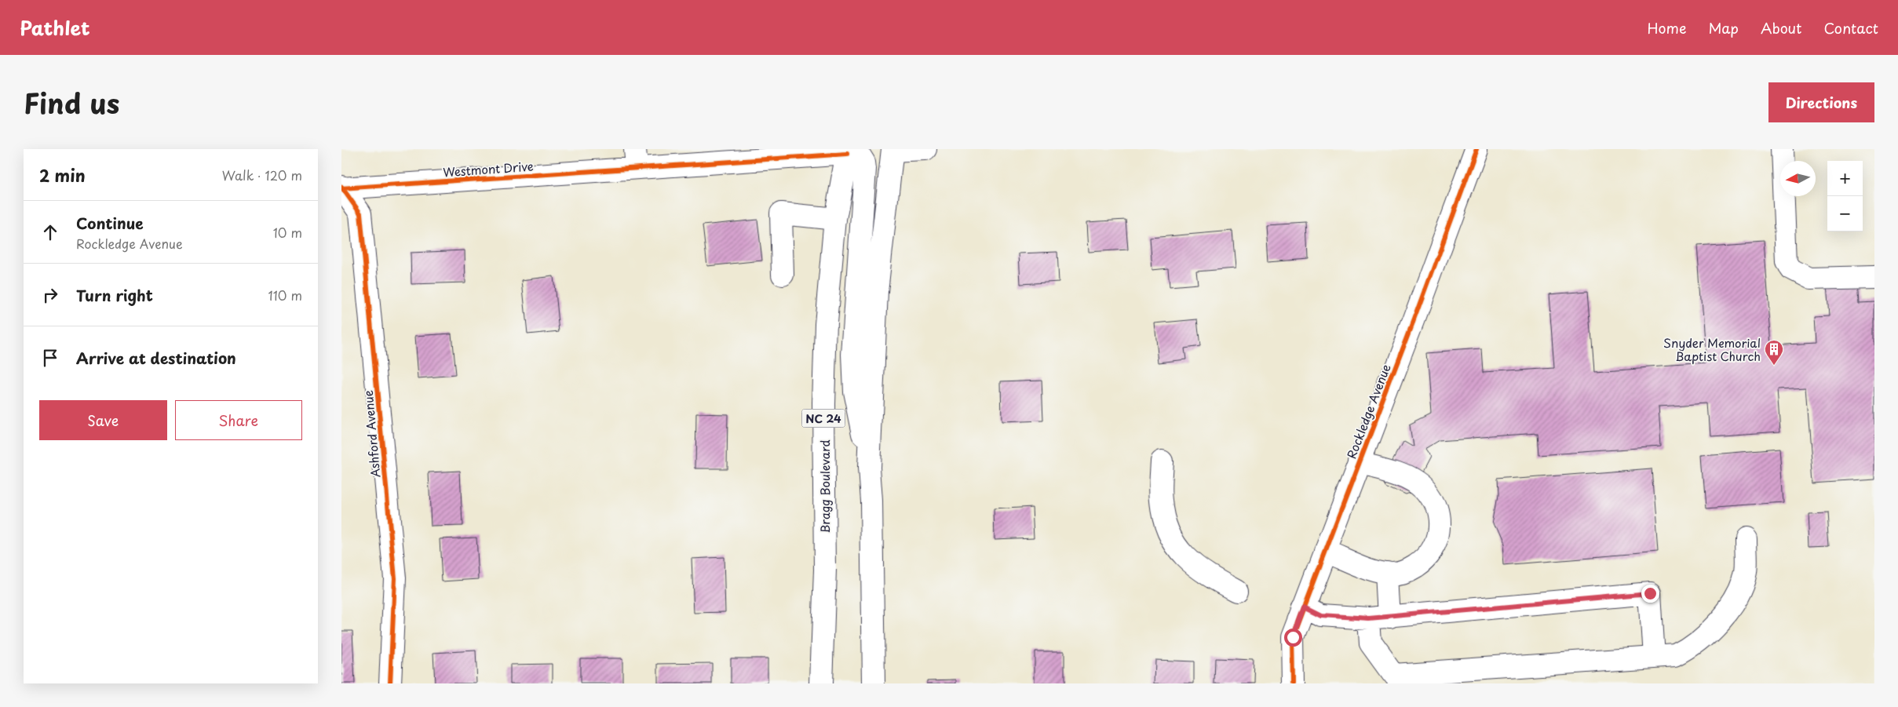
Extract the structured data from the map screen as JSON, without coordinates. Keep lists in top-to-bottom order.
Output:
{
  "streets": {
    "street": [
      "Westmont Drive",
      "Rockledge Avenue",
      "NC 24",
      "Ashford Avenue",
      "Bragg Boulevard"
    ]
  },
  "crossings": [
    ["Westmont Drive", "Ashford Avenue"],
    ["Westmont Drive", "Bragg Boulevard"]
  ],
  "places": {
    "building": ["Snyder Memorial Baptist Church"]
  },
  "north": "left",
  "page": {
    "header": "Pathlet",
    "nav": [
      "Home",
      "Map",
      "About",
      "Contact"
    ],
    "title": "Find us",
    "buttons": [
      "Directions",
      ["Save", "Share"]
    ],
    "heading": ["2 min", "Walk · 120 m"],
    "map_buttons": ["+", "−"],
    "list": [
      ["Continue", "Rockledge Avenue", "10 m"],
      ["Turn right", "110 m"],
      "Arrive at destination"
    ]
  }
}
